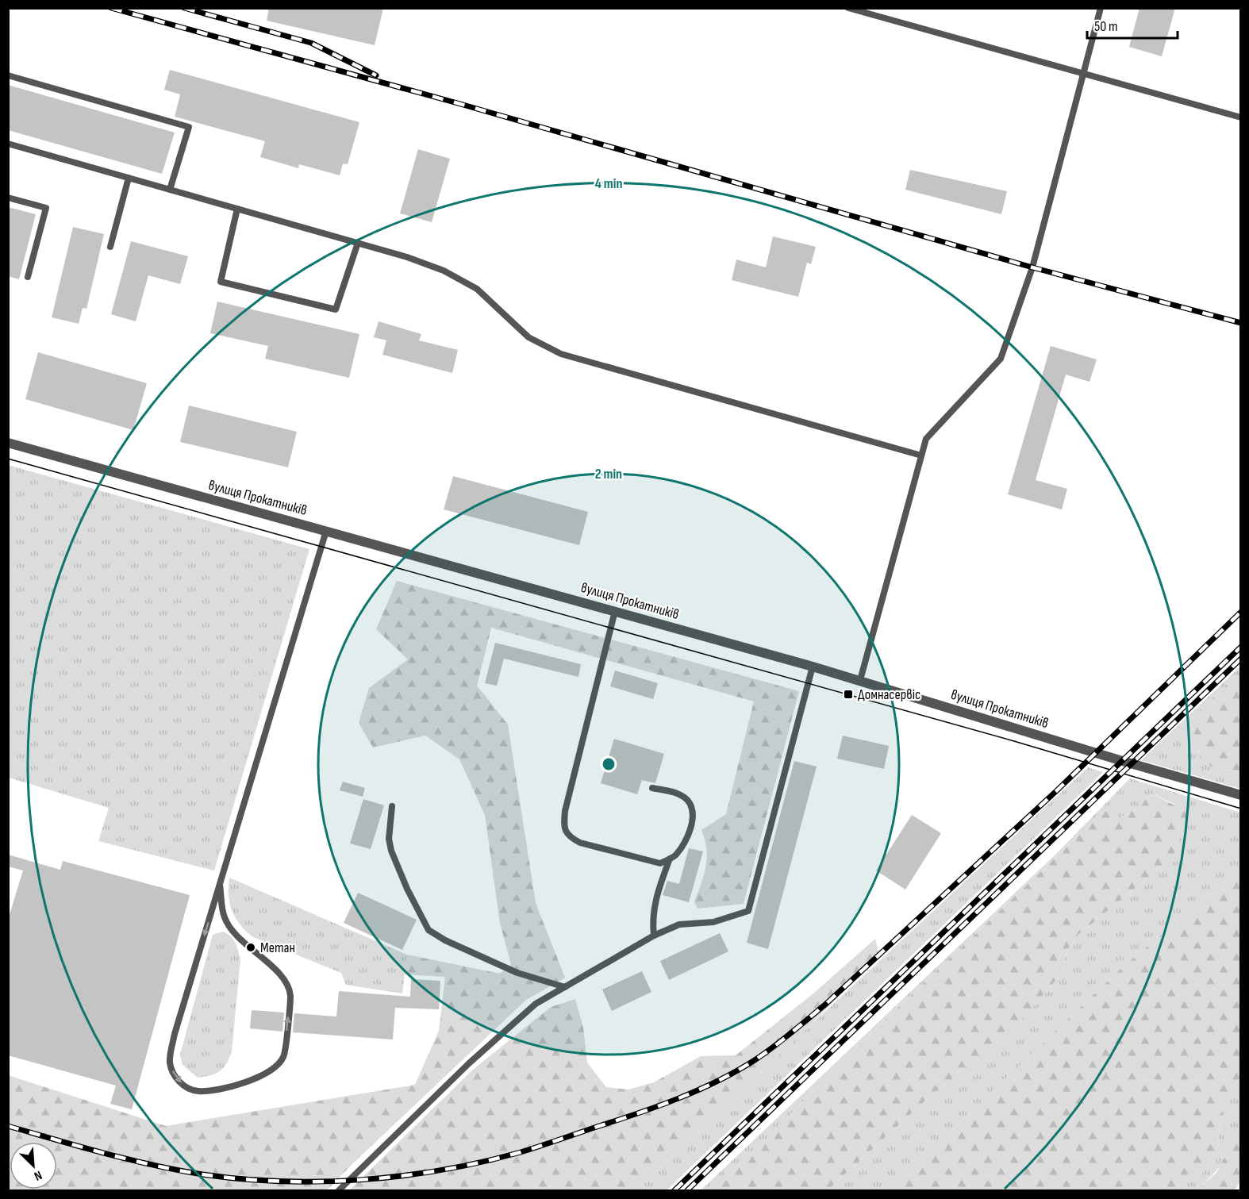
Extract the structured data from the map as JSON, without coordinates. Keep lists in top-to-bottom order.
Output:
{
  "streets": {
    "street": ["вулиця Прокатників"]
  },
  "places": {
    "transit": ["Домнасервіс"],
    "other": ["Метан"]
  },
  "scale_bar": "50 m",
  "north": "bottom right",
  "rings": ["4 min", "2 min"]
}
